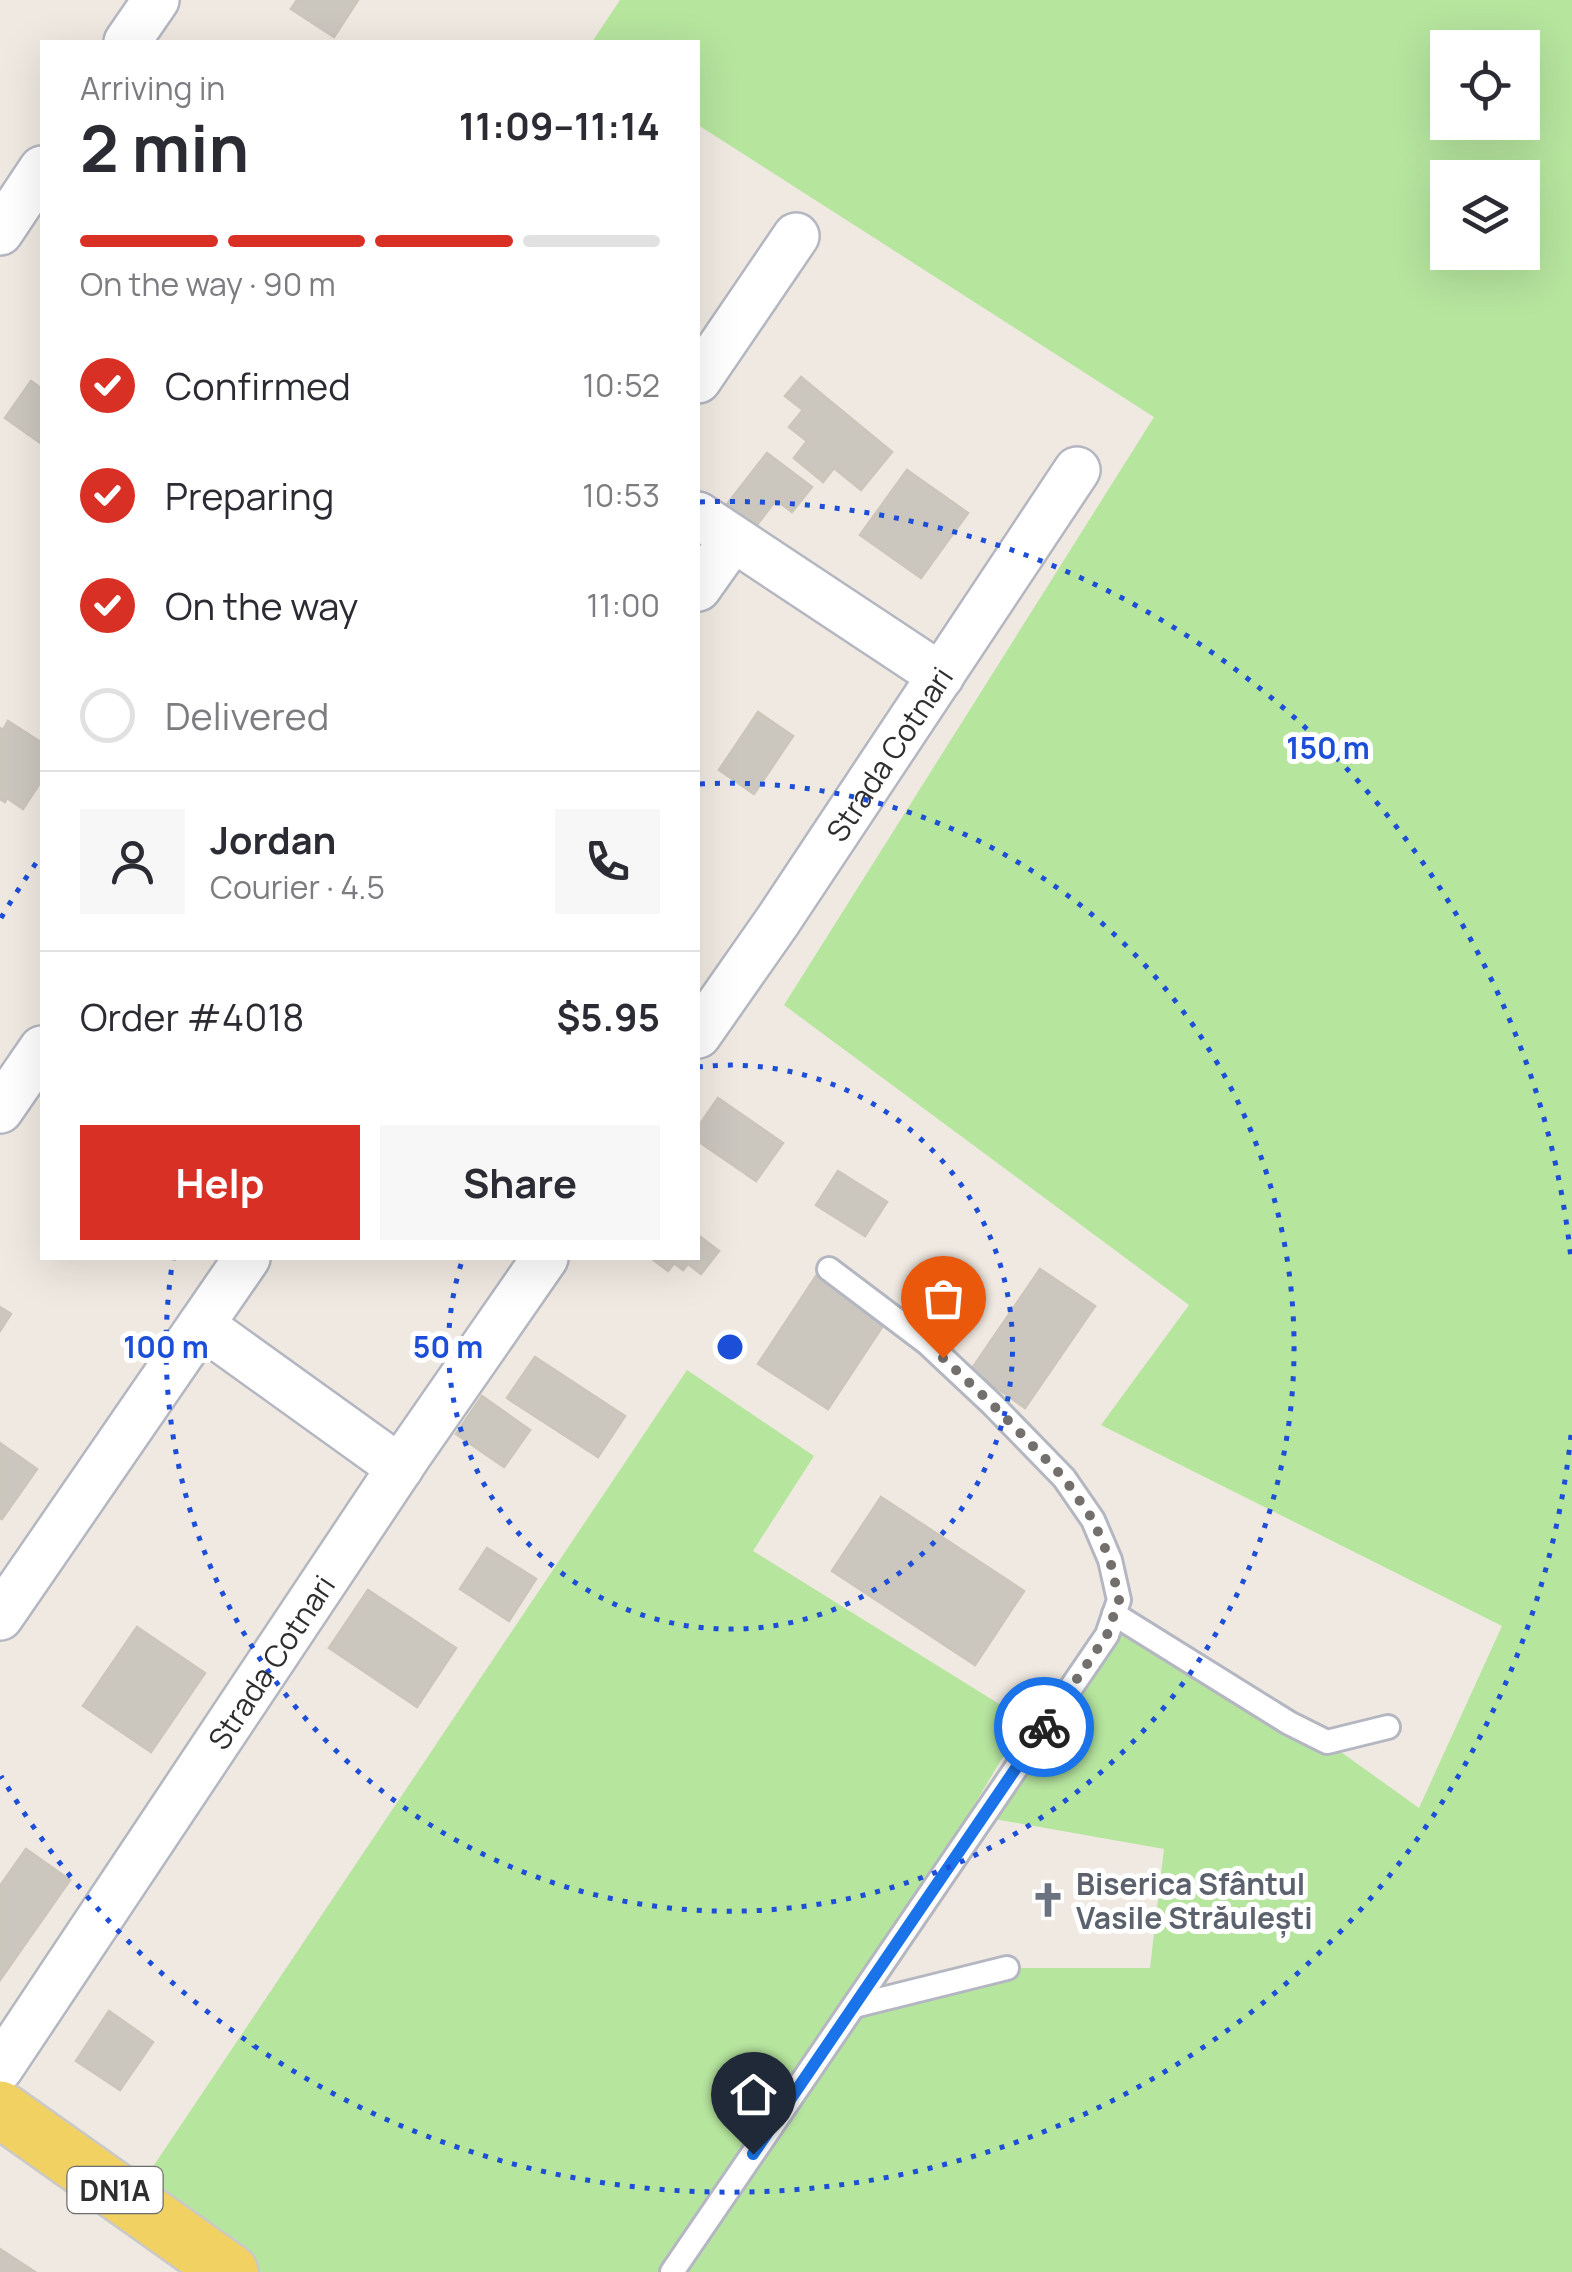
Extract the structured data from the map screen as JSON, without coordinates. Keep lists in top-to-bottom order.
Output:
{
  "streets": {
    "main road": ["DN1A"],
    "street": ["Strada Cotnari"]
  },
  "places": {
    "church": ["Biserica Sfântul Vasile Străulești"]
  },
  "page": {
    "heading": ["2 min", "Arriving in", "11:09–11:14"],
    "panel": [
      "Jordan",
      "Courier · 4.5",
      "Order #4018",
      "$5.95"
    ],
    "bar": "On the way · 90 m",
    "list": [
      ["Confirmed", "10:52"],
      ["Preparing", "10:53"],
      ["On the way", "11:00"],
      "Delivered"
    ],
    "buttons": ["Help", "Share"]
  },
  "rings": ["150 m", "100 m", "50 m"]
}
